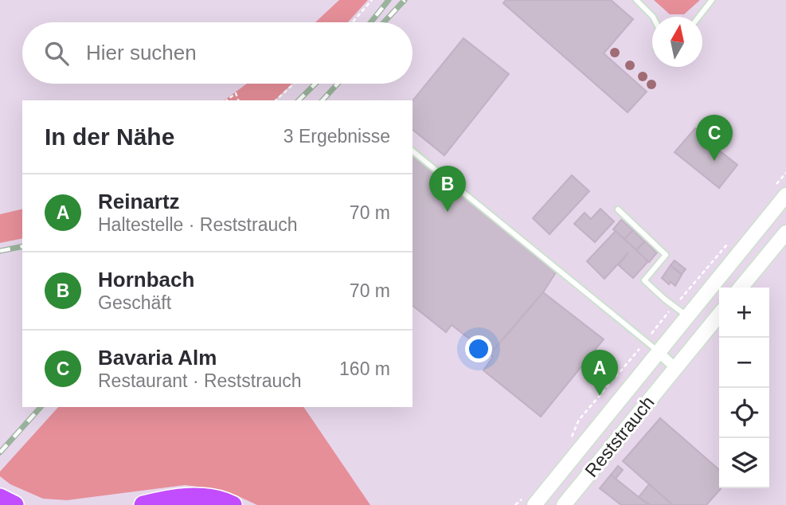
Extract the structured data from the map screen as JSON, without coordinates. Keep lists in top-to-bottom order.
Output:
{
  "streets": {
    "main road": ["Reststrauch"]
  },
  "north": "top",
  "page": {
    "search": "Hier suchen",
    "heading": ["In der Nähe", "3 Ergebnisse"],
    "pins": ["C", "B", "A"],
    "list": [
      {
        "mark": "A",
        "name": "Reinartz",
        "note": "Haltestelle · Reststrauch",
        "value": "70 m"
      },
      {
        "mark": "B",
        "name": "Hornbach",
        "note": "Geschäft",
        "value": "70 m"
      },
      {
        "mark": "C",
        "name": "Bavaria Alm",
        "note": "Restaurant · Reststrauch",
        "value": "160 m"
      }
    ],
    "map_buttons": ["+", "−"]
  }
}
